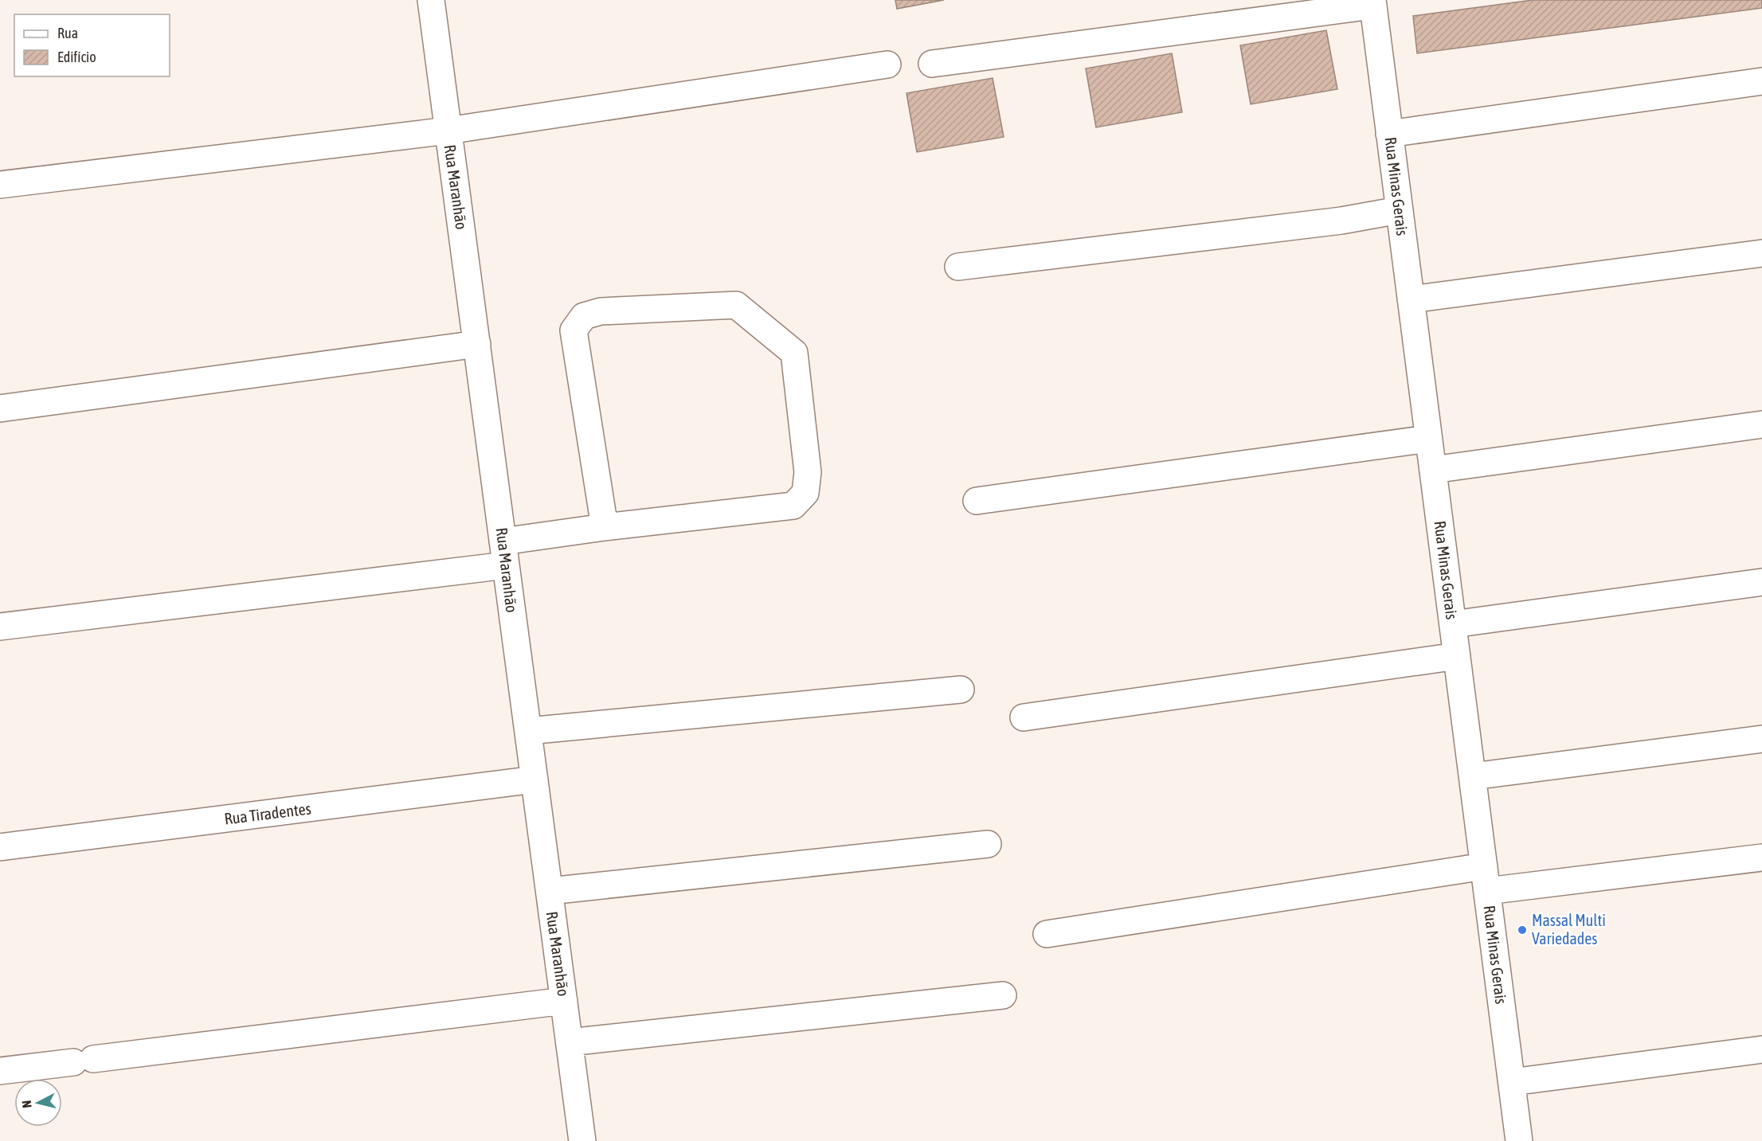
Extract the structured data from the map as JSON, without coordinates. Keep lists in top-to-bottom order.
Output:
{
  "streets": {
    "street": ["Rua Minas Gerais", "Rua Maranhão", "Rua Tiradentes"]
  },
  "crossings": [
    ["Rua Maranhão", "Rua Tiradentes"]
  ],
  "places": ["Massal Multi Variedades"],
  "legend": ["Rua", "Edifício"],
  "north": "left"
}
